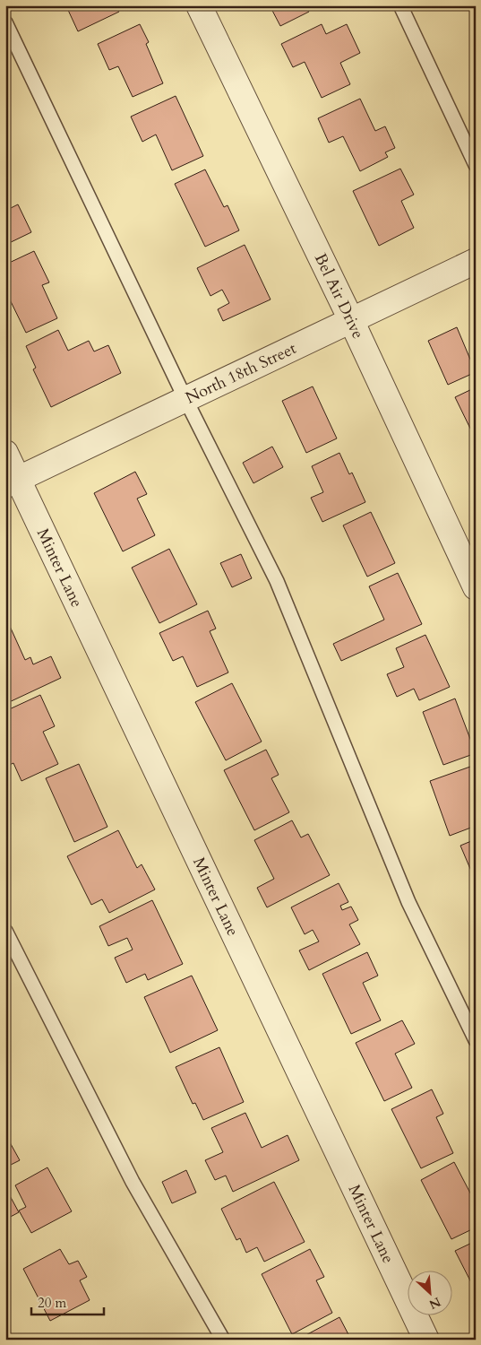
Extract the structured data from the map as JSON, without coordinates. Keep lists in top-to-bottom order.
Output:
{
  "streets": {
    "street": ["Bel Air Drive", "North 18th Street", "Minter Lane"]
  },
  "crossings": [
    ["Bel Air Drive", "North 18th Street"],
    ["North 18th Street", "Minter Lane"]
  ],
  "scale_bar": "20 m",
  "north": "bottom right"
}
